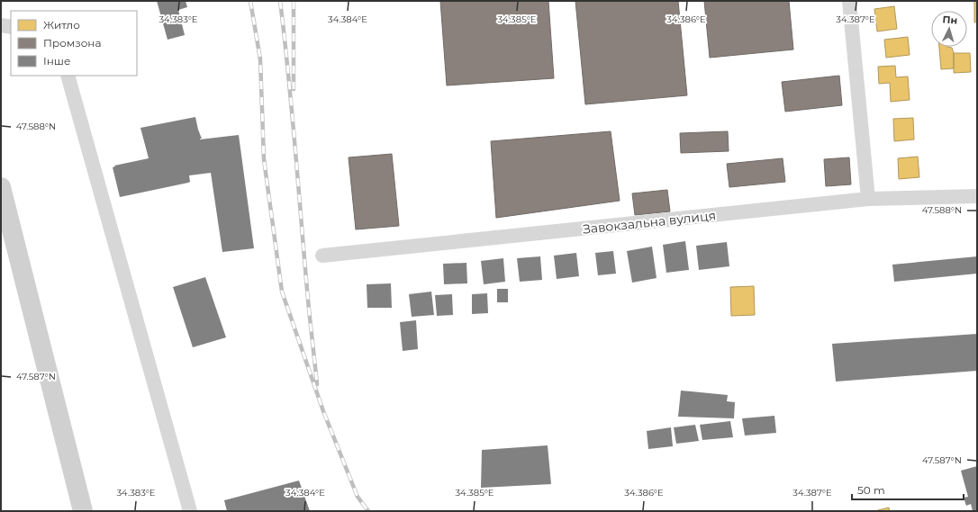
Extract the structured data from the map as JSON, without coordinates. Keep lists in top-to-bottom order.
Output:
{
  "streets": {
    "street": ["Завокзальна вулиця"]
  },
  "legend": ["Житло", "Промзона", "Інше"],
  "scale_bar": "50 m",
  "north": "top",
  "coordinates": [
    "34.383°E",
    "34.384°E",
    "34.385°E",
    "34.386°E",
    "34.387°E",
    "47.588°N",
    "47.587°N"
  ]
}
